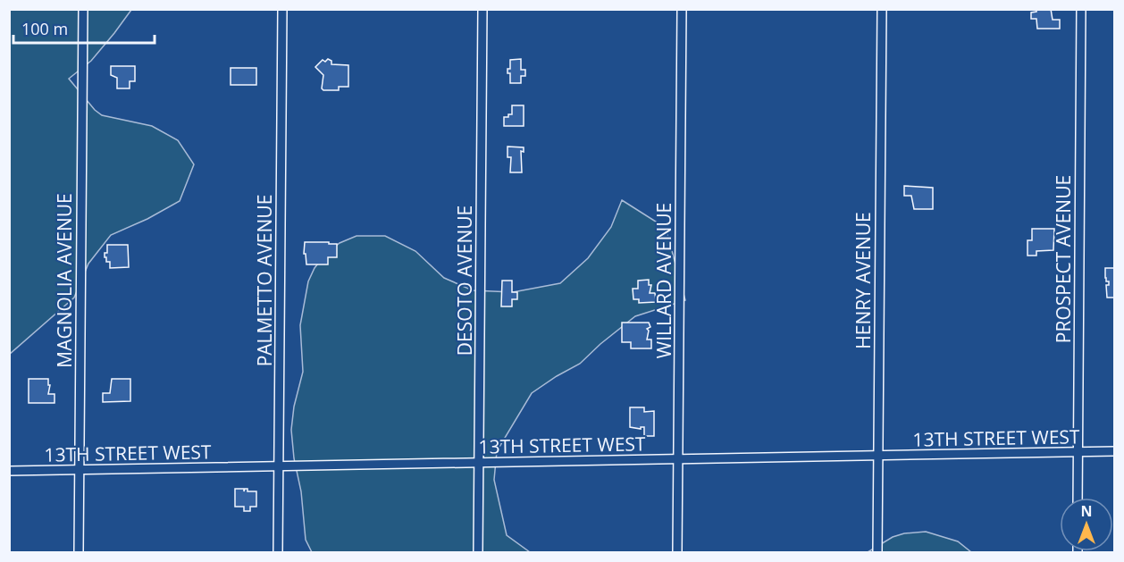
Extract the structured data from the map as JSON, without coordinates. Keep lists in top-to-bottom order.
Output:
{
  "streets": {
    "street": [
      "PROSPECT AVENUE",
      "MAGNOLIA AVENUE",
      "PALMETTO AVENUE",
      "DESOTO AVENUE",
      "WILLARD AVENUE",
      "HENRY AVENUE",
      "13TH STREET WEST"
    ]
  },
  "crossings": [
    ["PROSPECT AVENUE", "13TH STREET WEST"],
    ["MAGNOLIA AVENUE", "13TH STREET WEST"],
    ["PALMETTO AVENUE", "13TH STREET WEST"],
    ["DESOTO AVENUE", "13TH STREET WEST"],
    ["WILLARD AVENUE", "13TH STREET WEST"],
    ["HENRY AVENUE", "13TH STREET WEST"]
  ],
  "scale_bar": "100 m",
  "north": "top"
}
